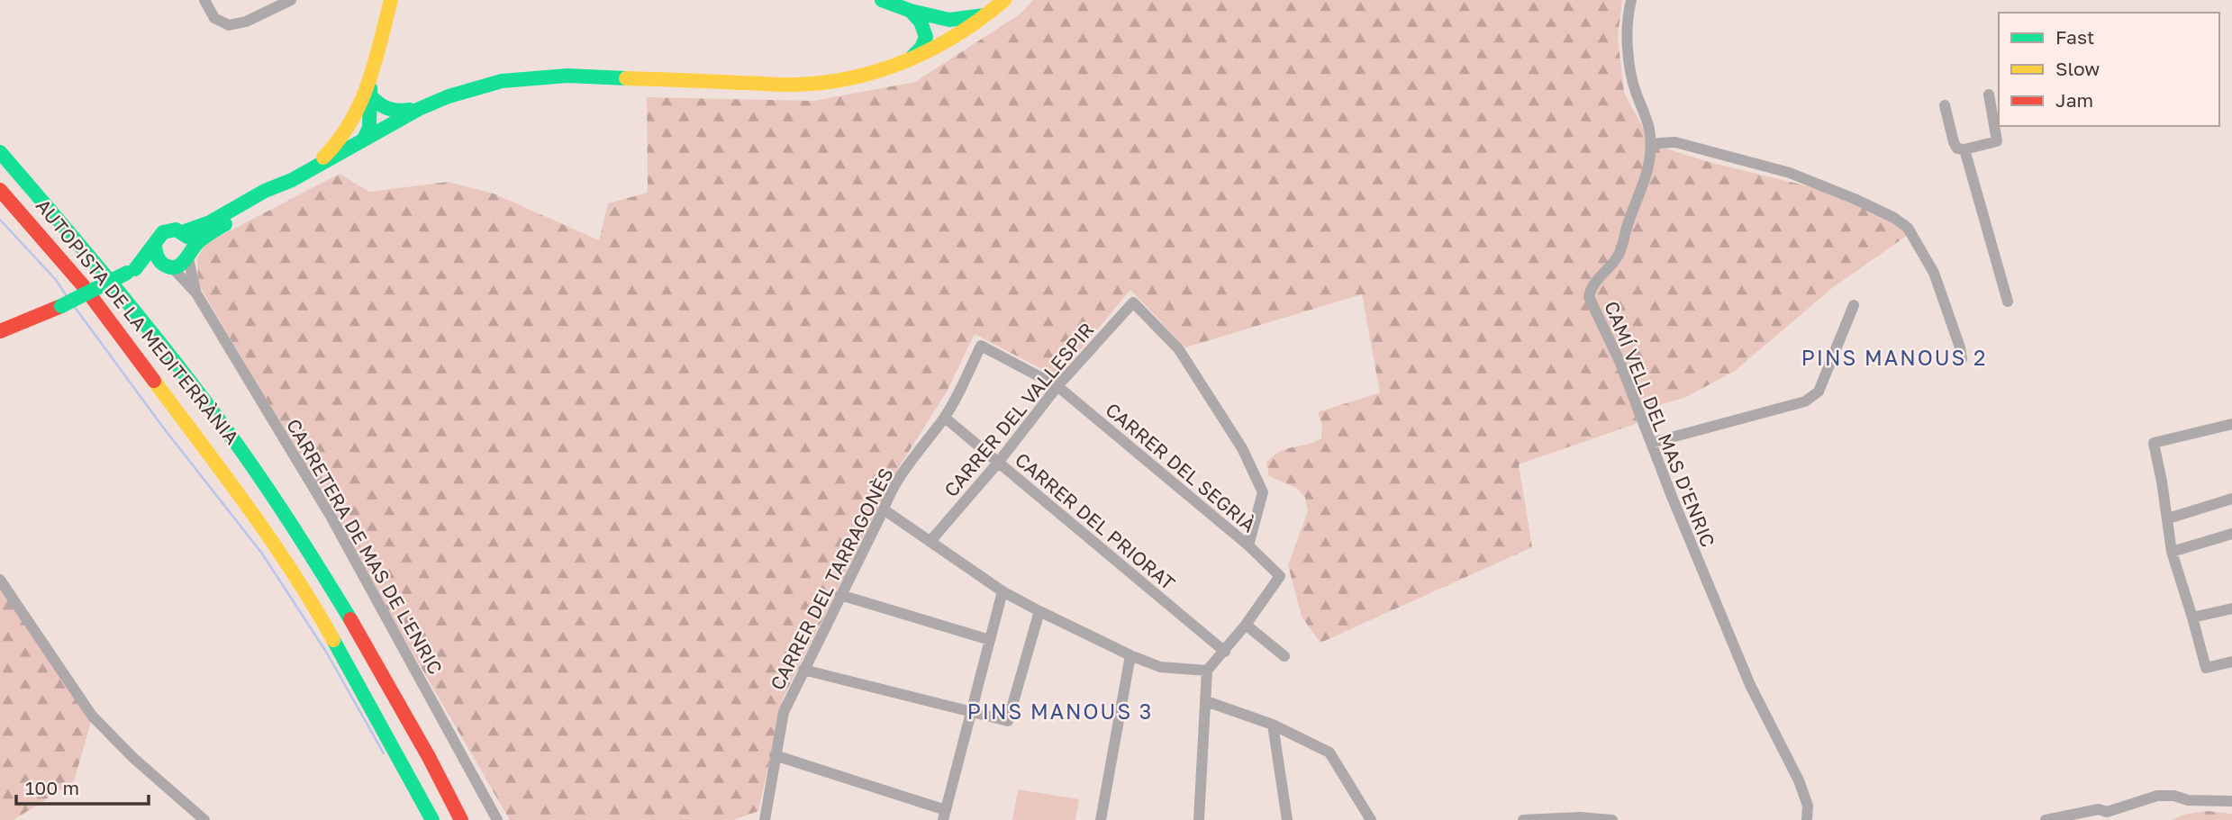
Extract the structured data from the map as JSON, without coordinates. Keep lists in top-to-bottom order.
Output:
{
  "streets": {
    "main road": ["AUTOPISTA DE LA MEDITERRÀNIA"],
    "street": [
      "CARRER DEL VALLESPIR",
      "CAMÍ VELL DEL MAS D'ENRIC",
      "CARRER DEL SEGRIÀ",
      "CARRER DEL PRIORAT",
      "CARRETERA DE MAS DE L'ENRIC",
      "CARRER DEL TARRAGONÈS"
    ]
  },
  "crossings": [
    ["CARRER DEL VALLESPIR", "CARRER DEL SEGRIÀ"],
    ["CARRER DEL VALLESPIR", "CARRER DEL PRIORAT"],
    ["CARRER DEL VALLESPIR", "CARRER DEL TARRAGONÈS"],
    ["CARRER DEL SEGRIÀ", "CARRER DEL TARRAGONÈS"],
    ["CARRER DEL PRIORAT", "CARRER DEL TARRAGONÈS"]
  ],
  "districts": ["PINS MANOUS 2", "PINS MANOUS 3"],
  "legend": ["Fast", "Slow", "Jam"],
  "scale_bar": "100 m"
}
